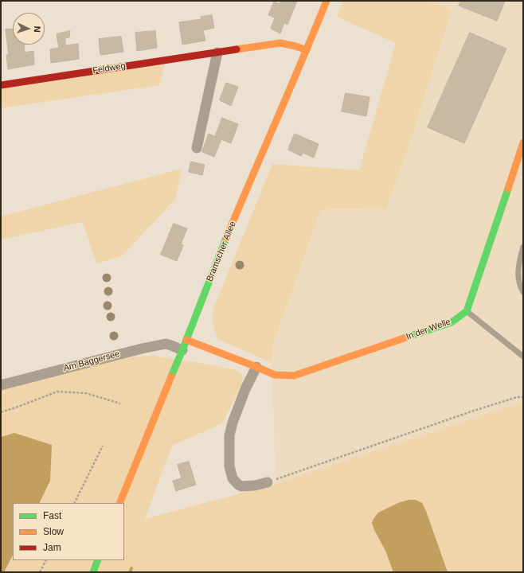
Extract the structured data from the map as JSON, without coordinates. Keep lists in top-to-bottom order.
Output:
{
  "streets": {
    "street": [
      "Feldweg",
      "Bramscher Allee",
      "In der Welle",
      "Am Baggersee"
    ]
  },
  "crossings": [
    ["Feldweg", "Bramscher Allee"],
    ["Bramscher Allee", "In der Welle"],
    ["Bramscher Allee", "Am Baggersee"]
  ],
  "legend": ["Fast", "Slow", "Jam"],
  "north": "right"
}
